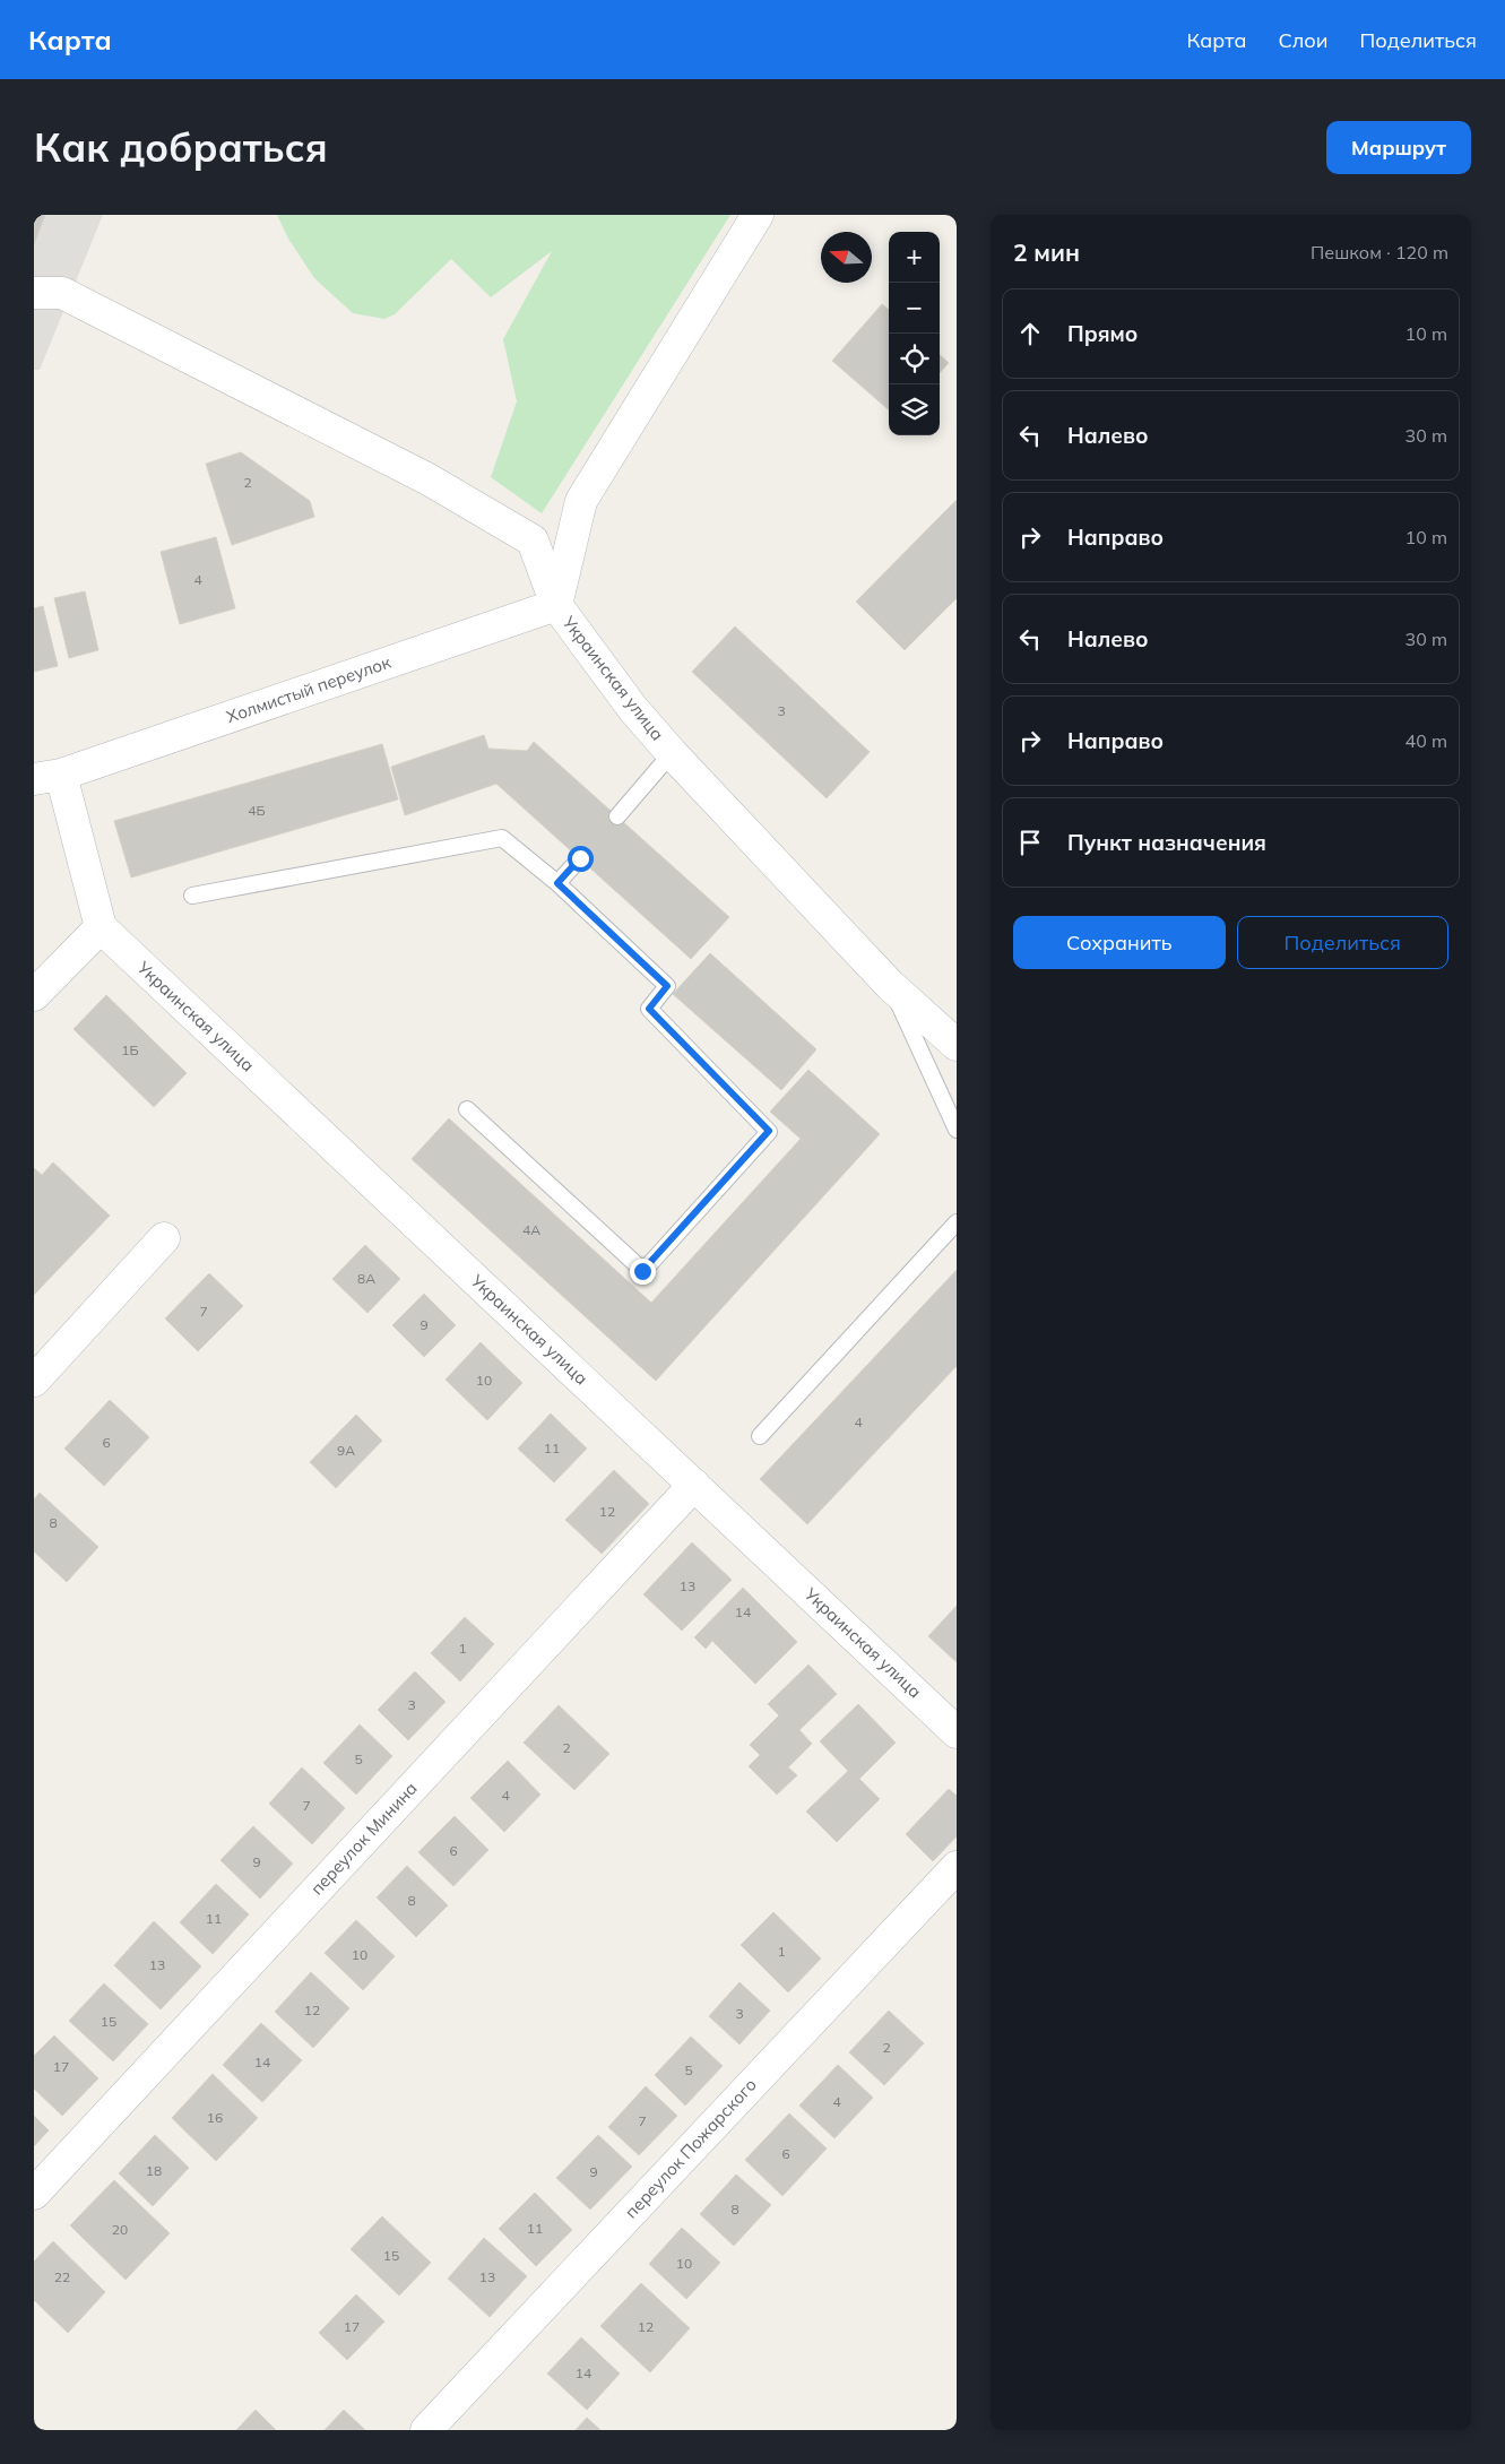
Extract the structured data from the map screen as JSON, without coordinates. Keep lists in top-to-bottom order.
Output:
{
  "streets": {
    "street": [
      "Украинская улица",
      "Холмистый переулок",
      "переулок Минина",
      "переулок Пожарского"
    ]
  },
  "crossings": [
    ["Украинская улица", "Холмистый переулок"],
    ["Украинская улица", "переулок Минина"]
  ],
  "house_numbers": [
    "2",
    "4",
    "3",
    "4Б",
    "1Б",
    "4А",
    "8А",
    "7",
    "9",
    "10",
    "4",
    "6",
    "11",
    "9А",
    "12",
    "8",
    "13",
    "14",
    "1",
    "3",
    "2",
    "5",
    "4",
    "7",
    "6",
    "9",
    "8",
    "11",
    "1",
    "10",
    "13",
    "12",
    "3",
    "15",
    "2",
    "14",
    "17",
    "5",
    "4",
    "16",
    "7",
    "6",
    "18",
    "9",
    "8",
    "11",
    "20",
    "15",
    "10",
    "22",
    "13",
    "17",
    "12",
    "14"
  ],
  "north": "left",
  "page": {
    "header": "Карта",
    "nav": ["Карта", "Слои", "Поделиться"],
    "buttons": [
      "Маршрут",
      ["Сохранить", "Поделиться"]
    ],
    "title": "Как добраться",
    "heading": ["2 мин", "Пешком · 120 m"],
    "map_buttons": ["+", "−"],
    "list": [
      ["Прямо", "10 m"],
      ["Налево", "30 m"],
      ["Направо", "10 m"],
      ["Налево", "30 m"],
      ["Направо", "40 m"],
      "Пункт назначения"
    ]
  }
}
